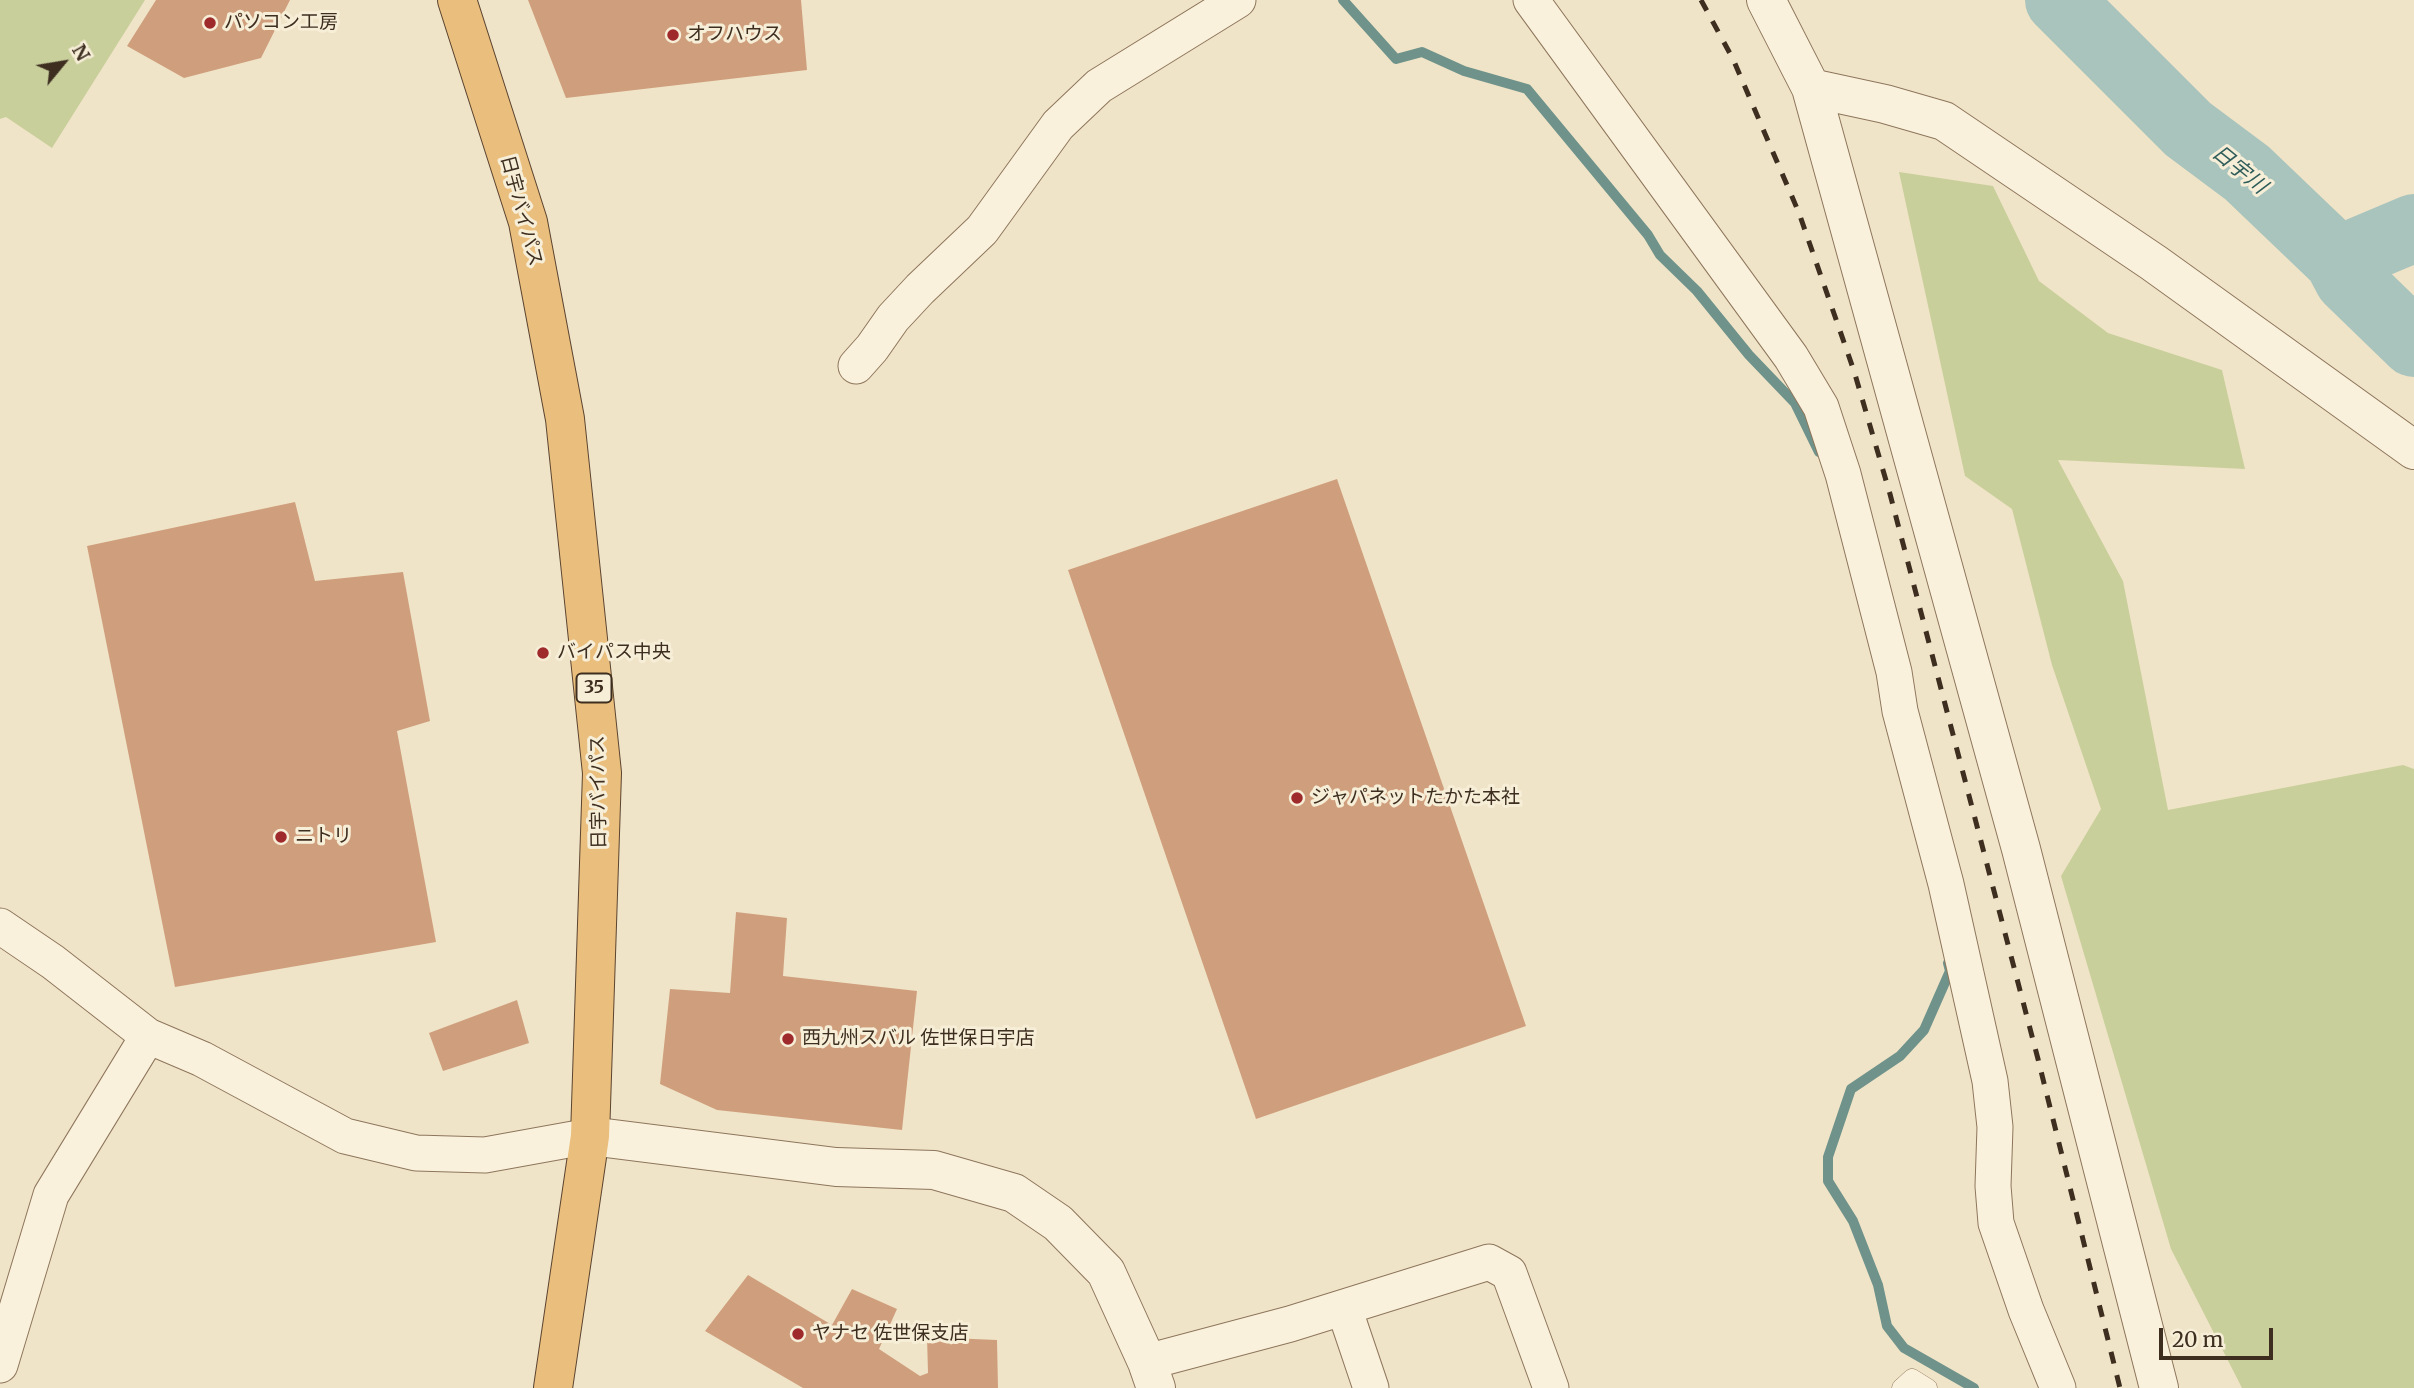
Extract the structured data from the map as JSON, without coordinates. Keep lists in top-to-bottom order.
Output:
{
  "streets": {
    "highway": ["日宇バイパス", "35"]
  },
  "water": ["日宇川"],
  "places": [
    "パソコン工房",
    "オフハウス",
    "バイパス中央",
    "ジャパネットたかた本社",
    "ニトリ",
    "西九州スバル 佐世保日宇店",
    "ヤナセ 佐世保支店"
  ],
  "scale_bar": "20 m",
  "north": "top right"
}
